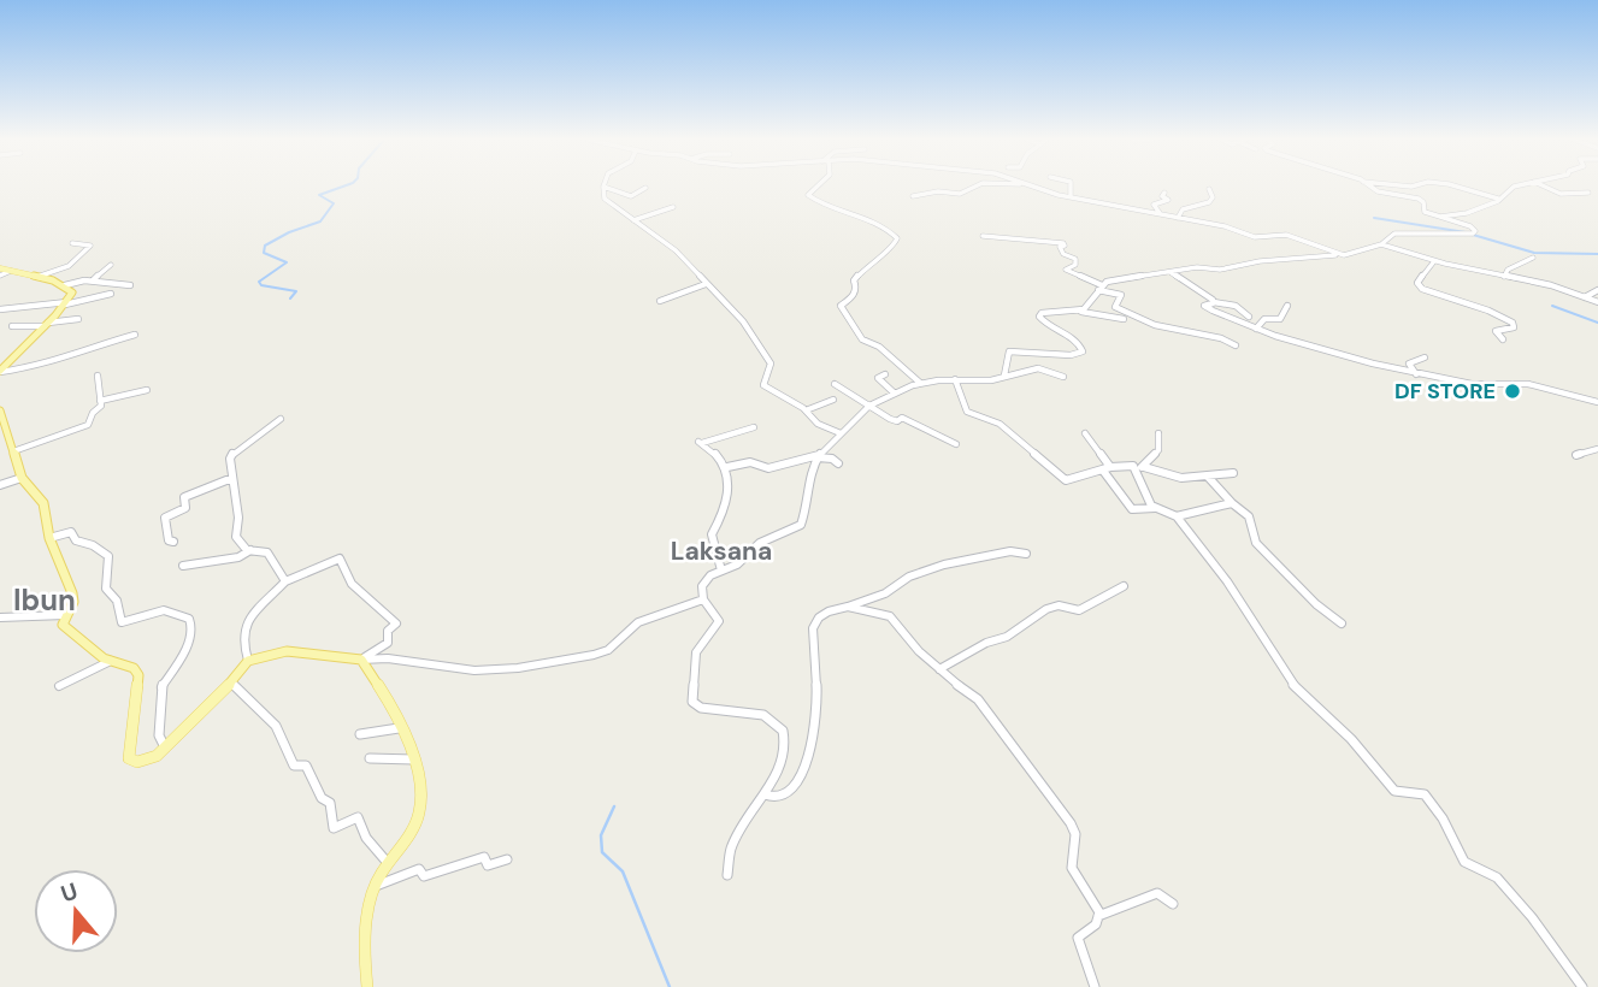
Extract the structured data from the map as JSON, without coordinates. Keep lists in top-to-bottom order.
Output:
{
  "districts": ["Laksana", "Ibun"],
  "places": ["DF STORE"],
  "north": "top"
}
